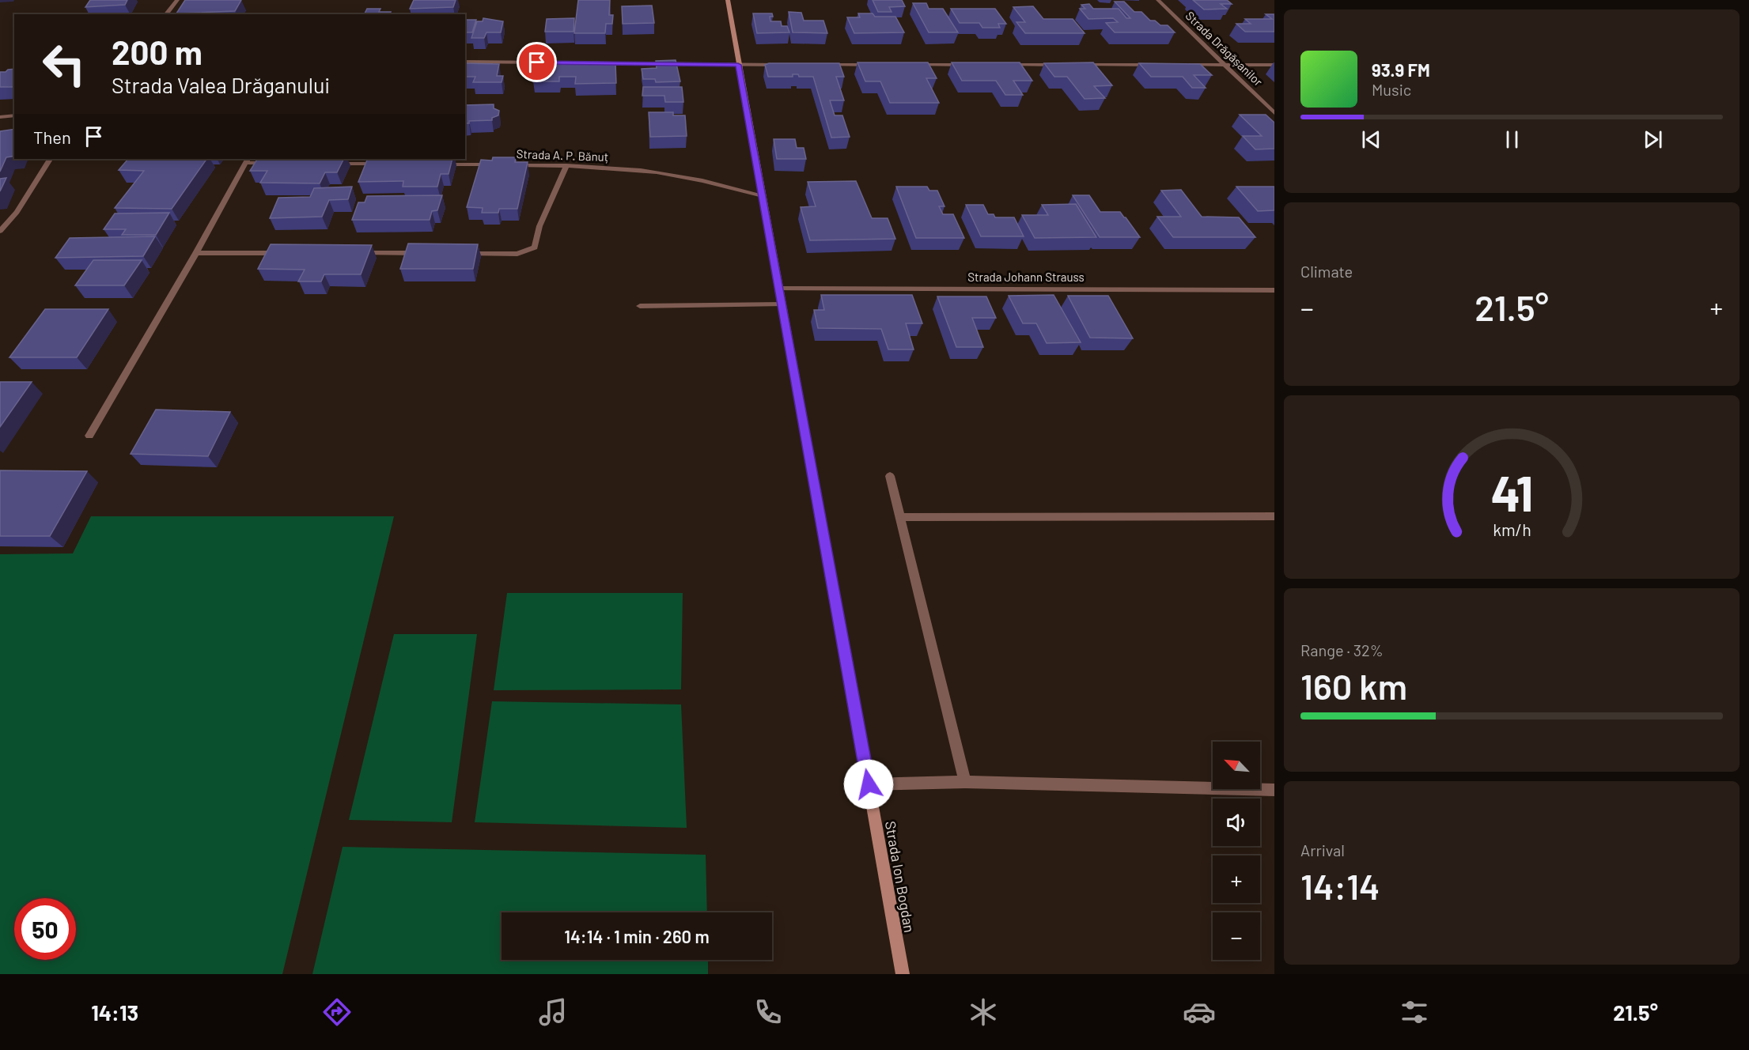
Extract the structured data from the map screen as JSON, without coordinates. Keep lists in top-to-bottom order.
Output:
{
  "streets": {
    "main road": ["Strada Ion Bogdan"],
    "street": ["Strada Drăgășanilor", "Strada A. P. Bănuț", "Strada Johann Strauss"]
  },
  "crossings": [
    ["Strada A. P. Bănuț", "Strada Ion Bogdan"],
    ["Strada Johann Strauss", "Strada Ion Bogdan"]
  ],
  "north": "top left",
  "page": {
    "turn": ["200 m", "Strada Valea Drăganului"],
    "song": ["93.9 FM", "Music"],
    "then": "Then",
    "tile": [
      "Climate",
      ["Range · 32%", "160 km"],
      ["Arrival", "14:14"]
    ],
    "heat": ["−", "21.5°", "+"],
    "map_buttons": ["+", "−"],
    "limit": "50",
    "trip": "14:14 · 1 min · 260 m",
    "tabs": ["14:13", "21.5°"],
    "gauge": ["41", "km/h"]
  }
}
